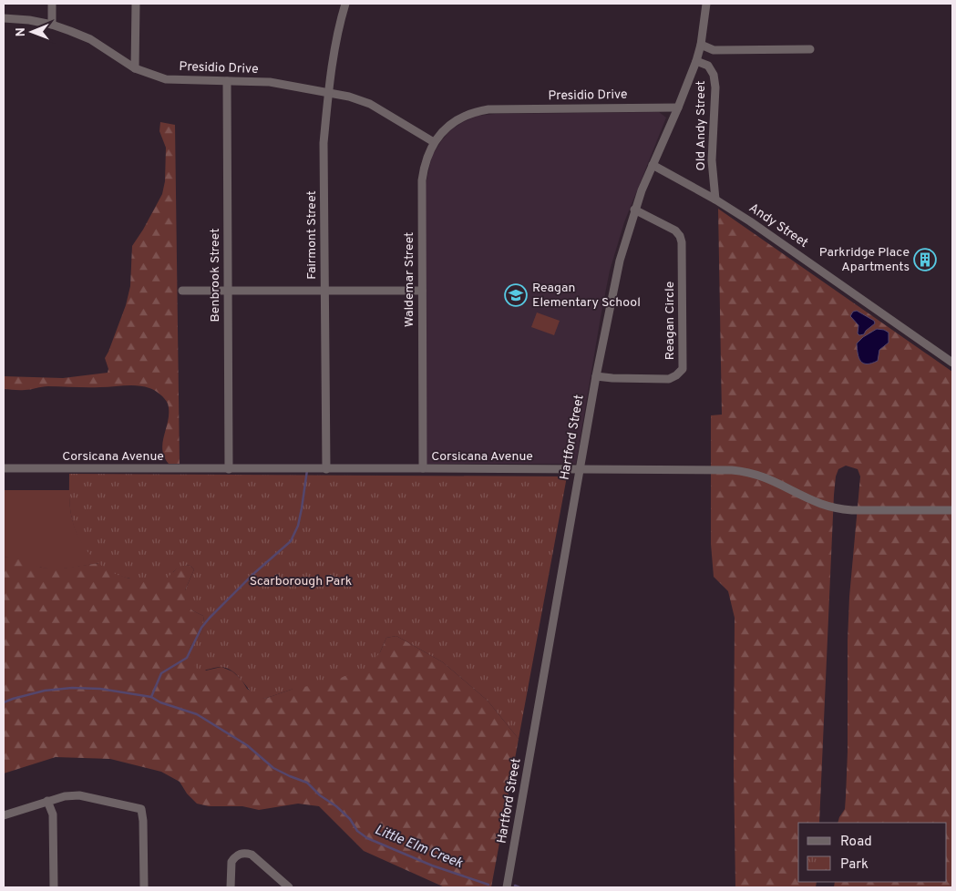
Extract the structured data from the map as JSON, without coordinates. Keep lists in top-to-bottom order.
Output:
{
  "streets": {
    "street": [
      "Presidio Drive",
      "Old Andy Street",
      "Andy Street",
      "Fairmont Street",
      "Benbrook Street",
      "Waldemar Street",
      "Reagan Circle",
      "Hartford Street",
      "Corsicana Avenue"
    ]
  },
  "crossings": [
    ["Presidio Drive", "Fairmont Street"],
    ["Presidio Drive", "Benbrook Street"],
    ["Presidio Drive", "Waldemar Street"],
    ["Presidio Drive", "Hartford Street"],
    ["Old Andy Street", "Andy Street"],
    ["Old Andy Street", "Hartford Street"],
    ["Andy Street", "Hartford Street"],
    ["Fairmont Street", "Corsicana Avenue"],
    ["Benbrook Street", "Corsicana Avenue"],
    ["Waldemar Street", "Corsicana Avenue"],
    ["Reagan Circle", "Hartford Street"],
    ["Hartford Street", "Corsicana Avenue"]
  ],
  "water": ["Little Elm Creek"],
  "parks": ["Scarborough Park"],
  "places": {
    "building": ["Parkridge Place Apartments"],
    "school or university": ["Reagan Elementary School"]
  },
  "legend": ["Road", "Park"],
  "north": "left"
}
